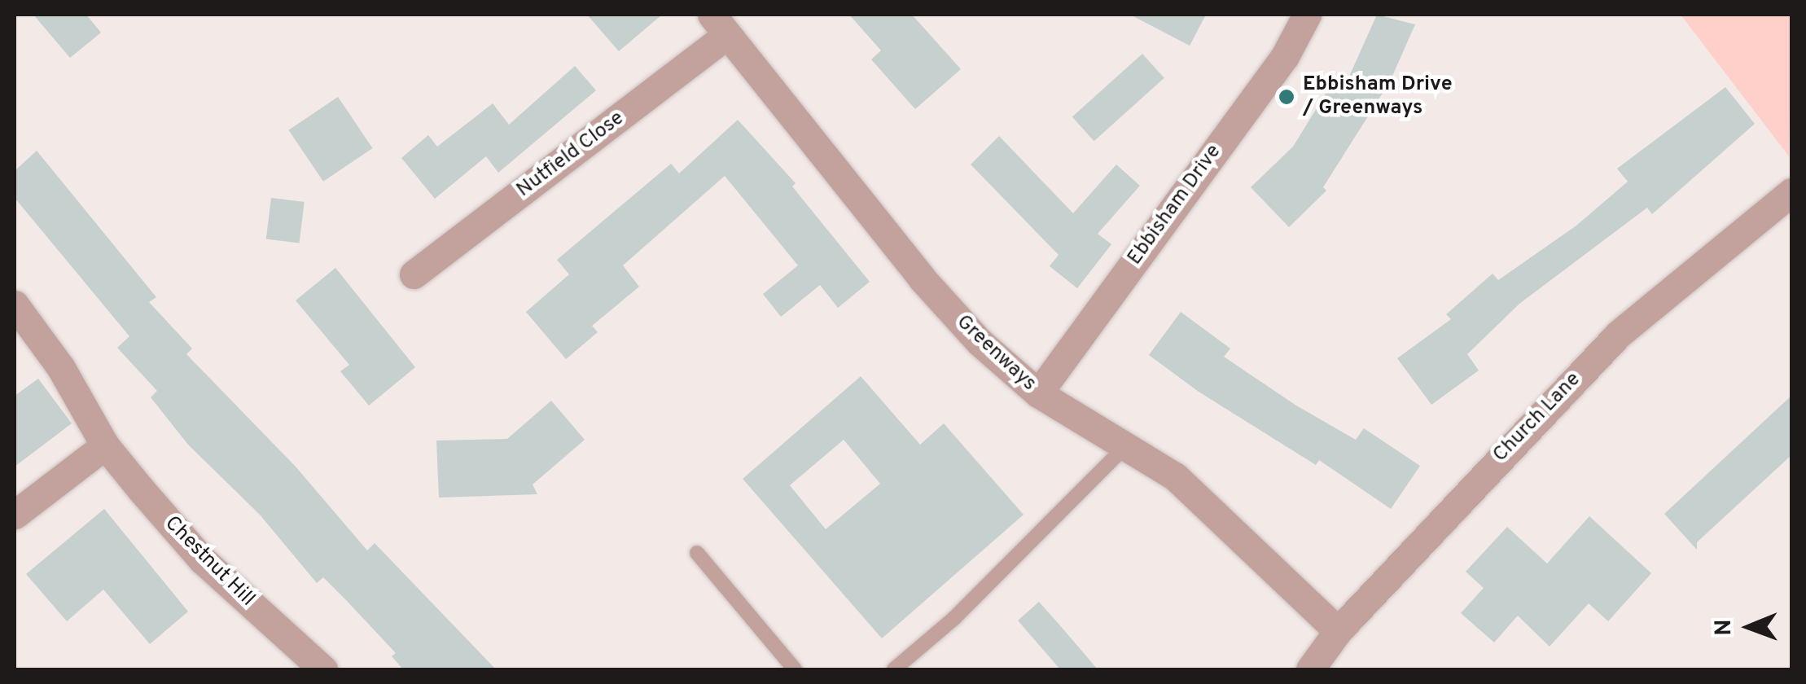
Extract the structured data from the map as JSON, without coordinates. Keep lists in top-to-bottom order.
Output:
{
  "streets": {
    "street": [
      "Nutfield Close",
      "Ebbisham Drive",
      "Greenways",
      "Church Lane",
      "Chestnut Hill"
    ]
  },
  "crossings": [
    ["Nutfield Close", "Greenways"],
    ["Ebbisham Drive", "Greenways"],
    ["Greenways", "Church Lane"]
  ],
  "places": ["Ebbisham Drive / Greenways"],
  "north": "left"
}
